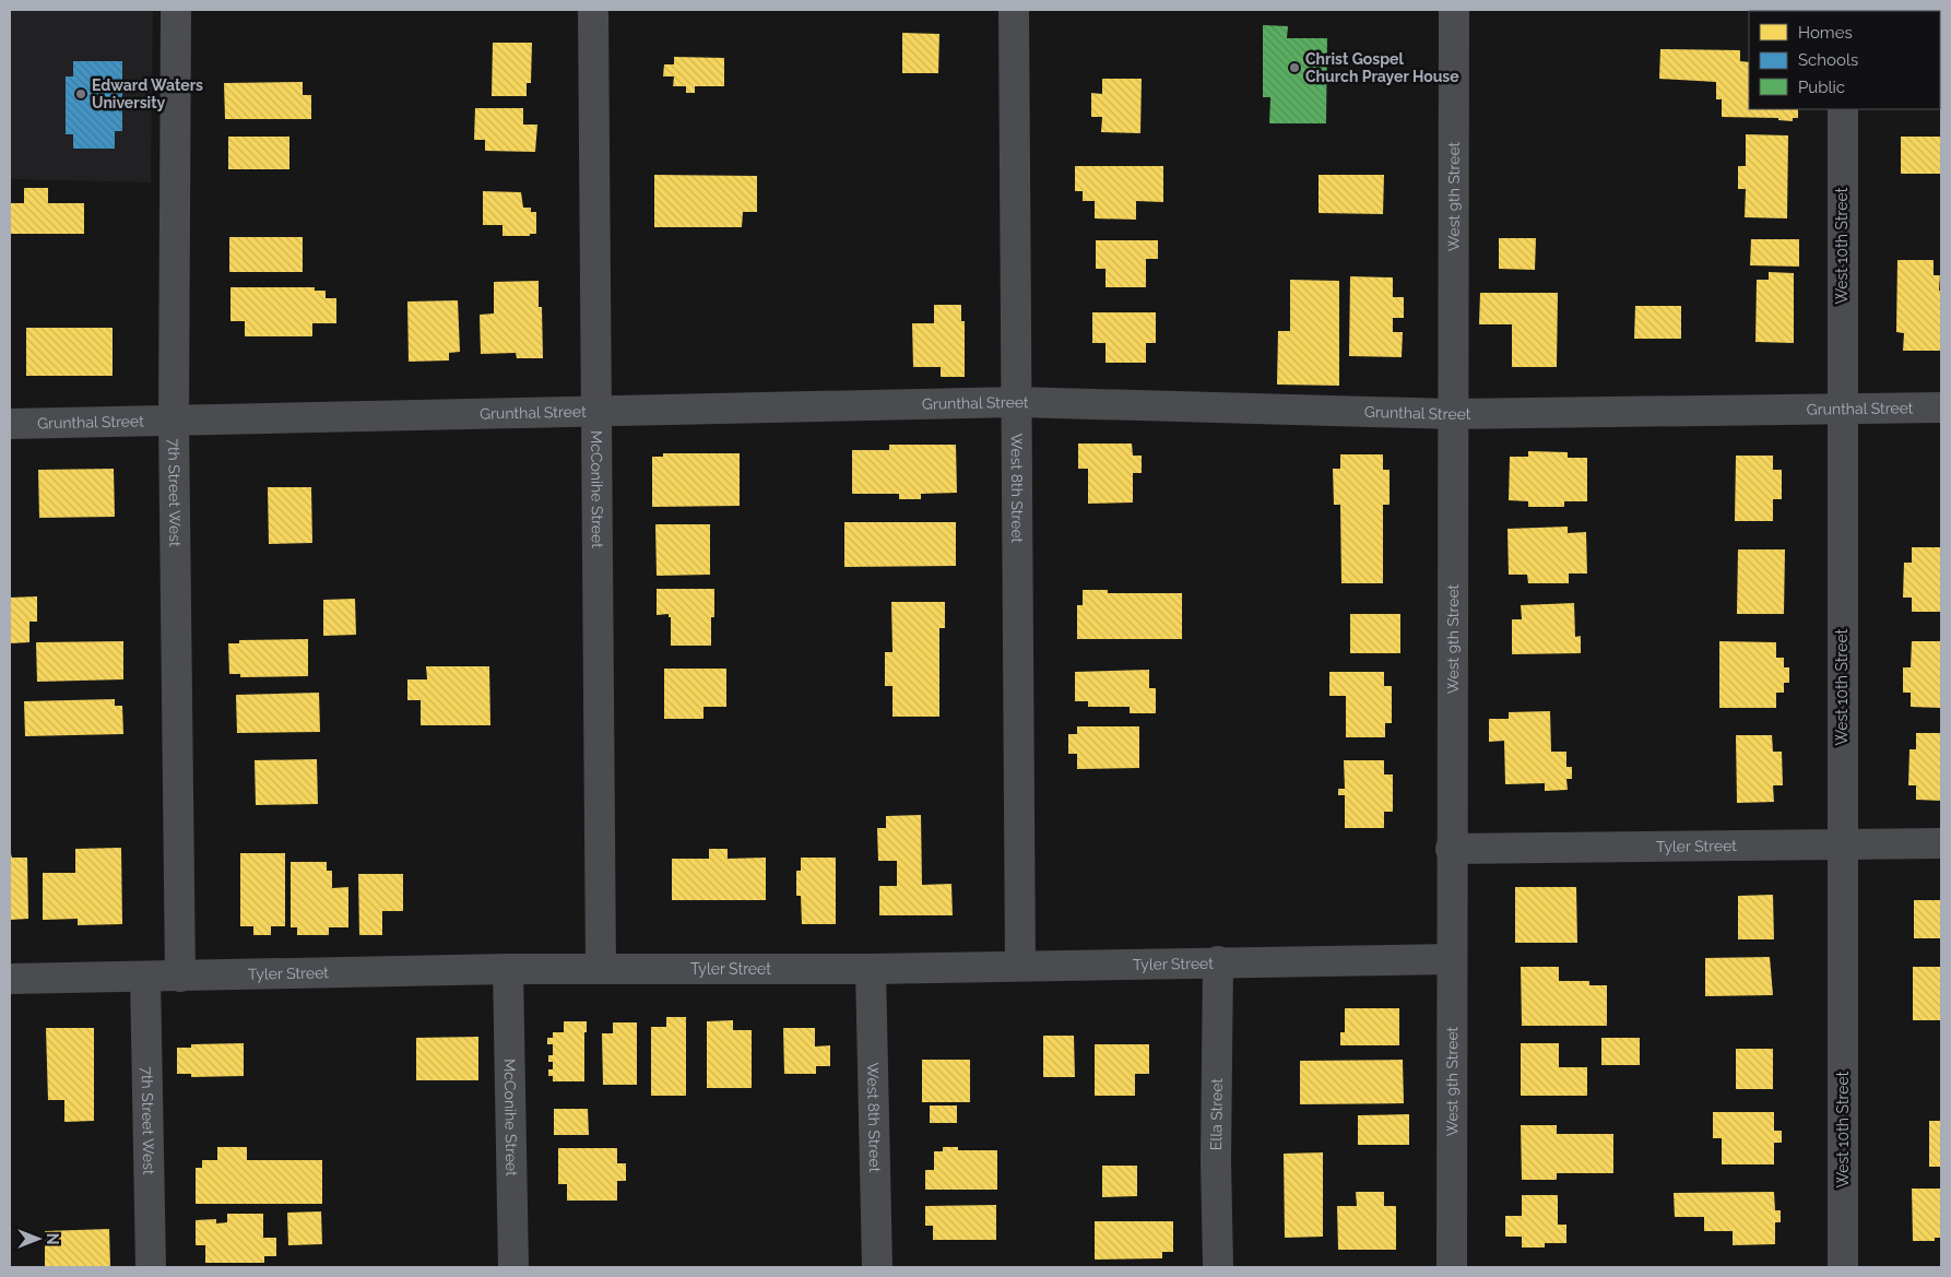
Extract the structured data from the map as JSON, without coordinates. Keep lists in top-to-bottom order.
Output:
{
  "streets": {
    "street": [
      "West 9th Street",
      "West 10th Street",
      "Grunthal Street",
      "West 8th Street",
      "McConihe Street",
      "7th Street West",
      "Tyler Street",
      "Ella Street"
    ]
  },
  "crossings": [
    ["West 9th Street", "Grunthal Street"],
    ["West 9th Street", "Tyler Street"],
    ["West 10th Street", "Grunthal Street"],
    ["West 10th Street", "Tyler Street"],
    ["Grunthal Street", "West 8th Street"],
    ["Grunthal Street", "McConihe Street"],
    ["Grunthal Street", "7th Street West"],
    ["West 8th Street", "Tyler Street"],
    ["McConihe Street", "Tyler Street"],
    ["7th Street West", "Tyler Street"],
    ["Tyler Street", "Ella Street"]
  ],
  "places": ["Christ Gospel Church Prayer House", "Edward Waters University"],
  "legend": ["Homes", "Schools", "Public"],
  "north": "right"
}
